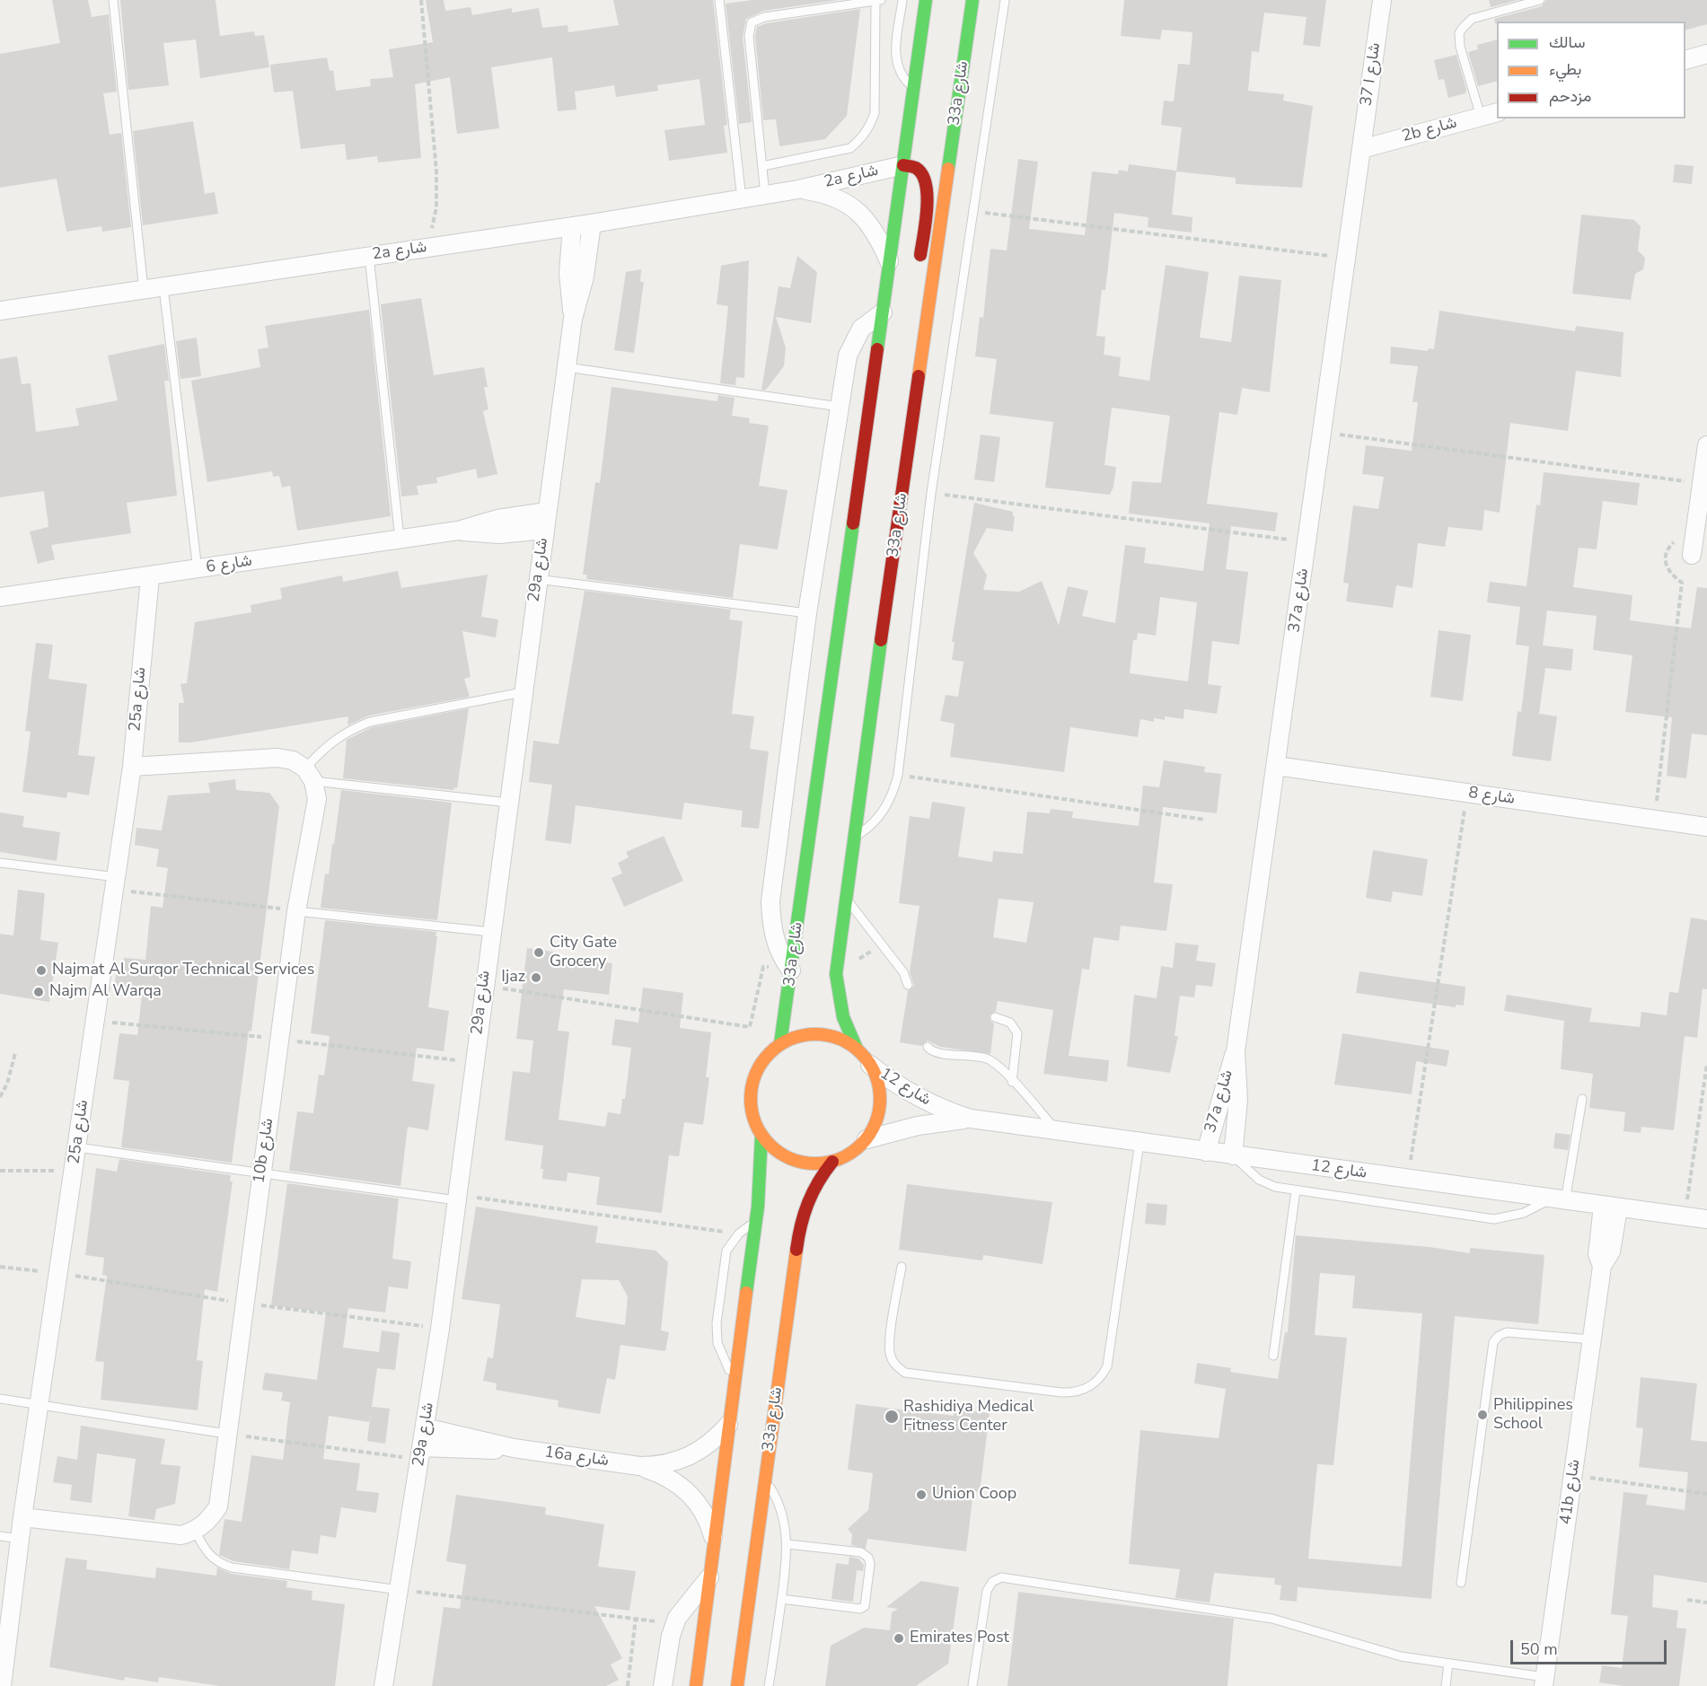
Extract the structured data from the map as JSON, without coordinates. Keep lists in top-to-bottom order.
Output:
{
  "streets": {
    "street": [
      "شارع ا 37",
      "33a شارع",
      "2b شارع",
      "2a شارع",
      "شارع 6",
      "29a شارع",
      "37a شارع",
      "25a شارع",
      "شارع 8",
      "شارع 12",
      "10b شارع",
      "16a شارع",
      "41b شارع"
    ]
  },
  "crossings": [
    ["شارع ا 37", "2b شارع"],
    ["شارع ا 37", "37a شارع"],
    ["33a شارع", "2a شارع"],
    ["33a شارع", "شارع 12"],
    ["2b شارع", "37a شارع"],
    ["2a شارع", "29a شارع"],
    ["شارع 6", "29a شارع"],
    ["شارع 6", "25a شارع"],
    ["29a شارع", "16a شارع"],
    ["37a شارع", "شارع 8"],
    ["37a شارع", "شارع 12"],
    ["شارع 12", "41b شارع"]
  ],
  "places": [
    "City Gate Grocery",
    "Najmat Al Surqor Technical Services",
    "Ijaz",
    "Najm Al Warqa",
    "Philippines School",
    "Rashidiya Medical Fitness Center",
    "Union Coop",
    "Emirates Post"
  ],
  "legend": ["سالك", "بطيء", "مزدحم"],
  "scale_bar": "50 m"
}
